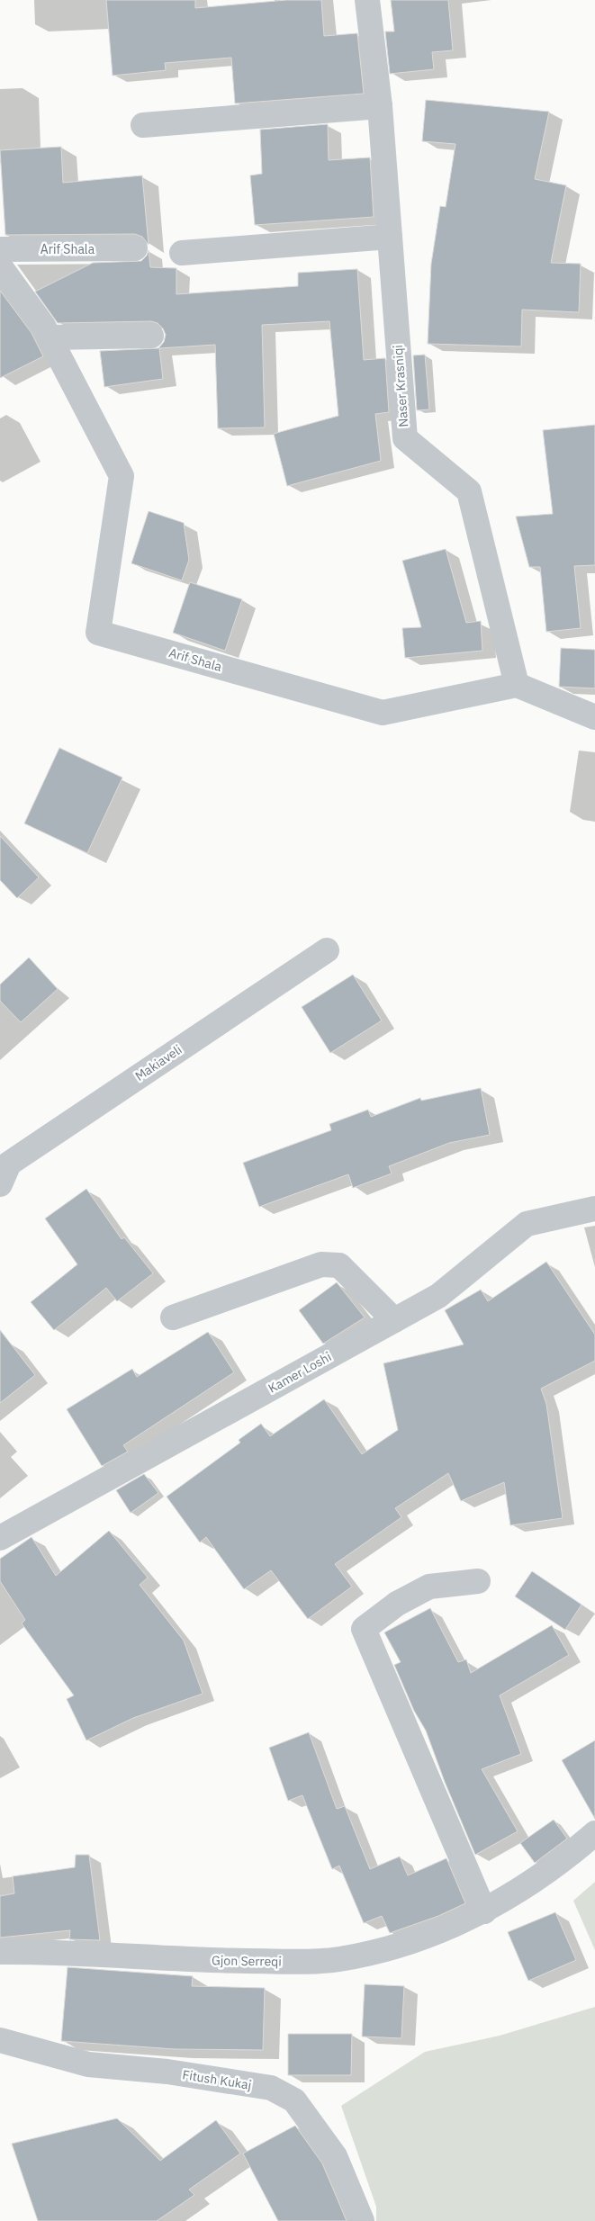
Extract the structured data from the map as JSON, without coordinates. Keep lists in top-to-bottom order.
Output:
{
  "streets": {
    "street": [
      "Arif Shala",
      "Naser Krasniqi",
      "Makiaveli",
      "Kamer Loshi",
      "Gjon Serreqi",
      "Fitush Kukaj"
    ]
  },
  "crossings": [
    ["Arif Shala", "Naser Krasniqi"]
  ]
}
